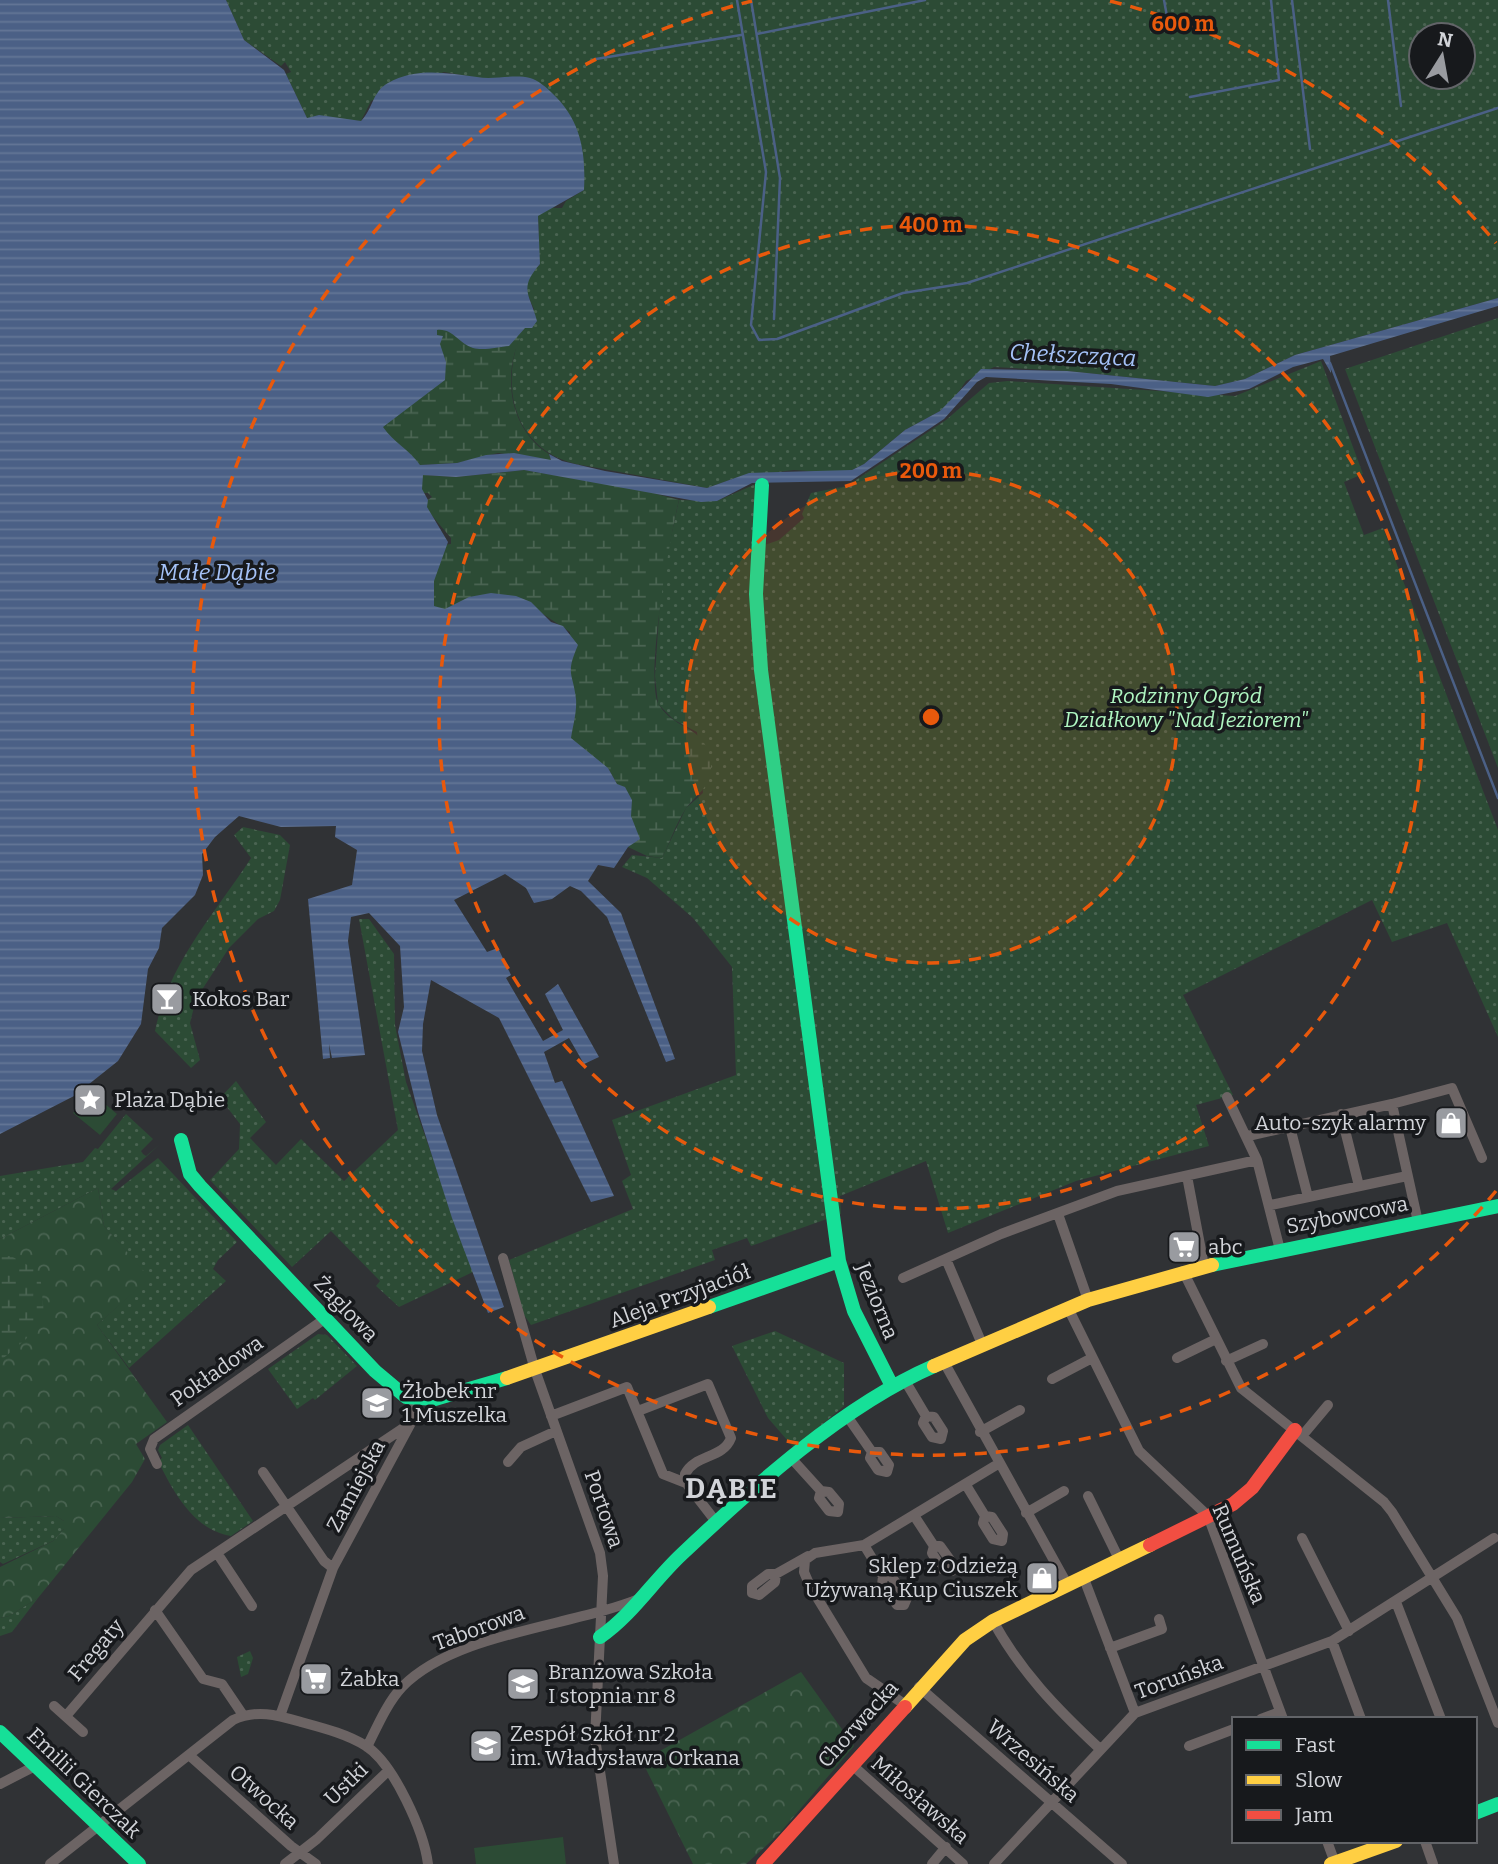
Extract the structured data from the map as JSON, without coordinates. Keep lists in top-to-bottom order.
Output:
{
  "streets": {
    "street": [
      "Szybowcowa",
      "Aleja Przyjaciół",
      "Jeziorna",
      "Żaglowa",
      "Pokładowa",
      "Zamiejska",
      "Portowa",
      "Rumuńska",
      "Taborowa",
      "Fregaty",
      "Toruńska",
      "Chorwacka",
      "Wrzesińska",
      "Emilii Gierczak",
      "Ustki",
      "Otwocka",
      "Miłosławska"
    ]
  },
  "crossings": [
    ["Szybowcowa", "Jeziorna"],
    ["Szybowcowa", "Portowa"],
    ["Szybowcowa", "Rumuńska"],
    ["Szybowcowa", "Taborowa"],
    ["Aleja Przyjaciół", "Jeziorna"],
    ["Aleja Przyjaciół", "Portowa"],
    ["Żaglowa", "Pokładowa"],
    ["Żaglowa", "Zamiejska"],
    ["Zamiejska", "Fregaty"],
    ["Portowa", "Taborowa"],
    ["Rumuńska", "Toruńska"],
    ["Rumuńska", "Chorwacka"],
    ["Toruńska", "Wrzesińska"],
    ["Chorwacka", "Wrzesińska"],
    ["Chorwacka", "Miłosławska"],
    ["Ustki", "Otwocka"]
  ],
  "districts": ["DĄBIE"],
  "water": ["Chełszcząca", "Małe Dąbie"],
  "parks": ["Rodzinny Ogród Działkowy \"Nad Jeziorem\""],
  "places": {
    "bar": ["Kokos Bar"],
    "place": ["Plaża Dąbie"],
    "shop": ["Auto-szyk alarmy", "Sklep z Odzieżą Używaną Kup Ciuszek"],
    "supermarket": ["abc", "Żabka"],
    "school or university": ["Żłobek nr 1 Muszelka", "Branżowa Szkoła I stopnia nr 8", "Zespół Szkół nr 2 im. Władysława Orkana"]
  },
  "legend": ["Fast", "Slow", "Jam"],
  "north": "top",
  "rings": ["600 m", "400 m", "200 m"]
}
